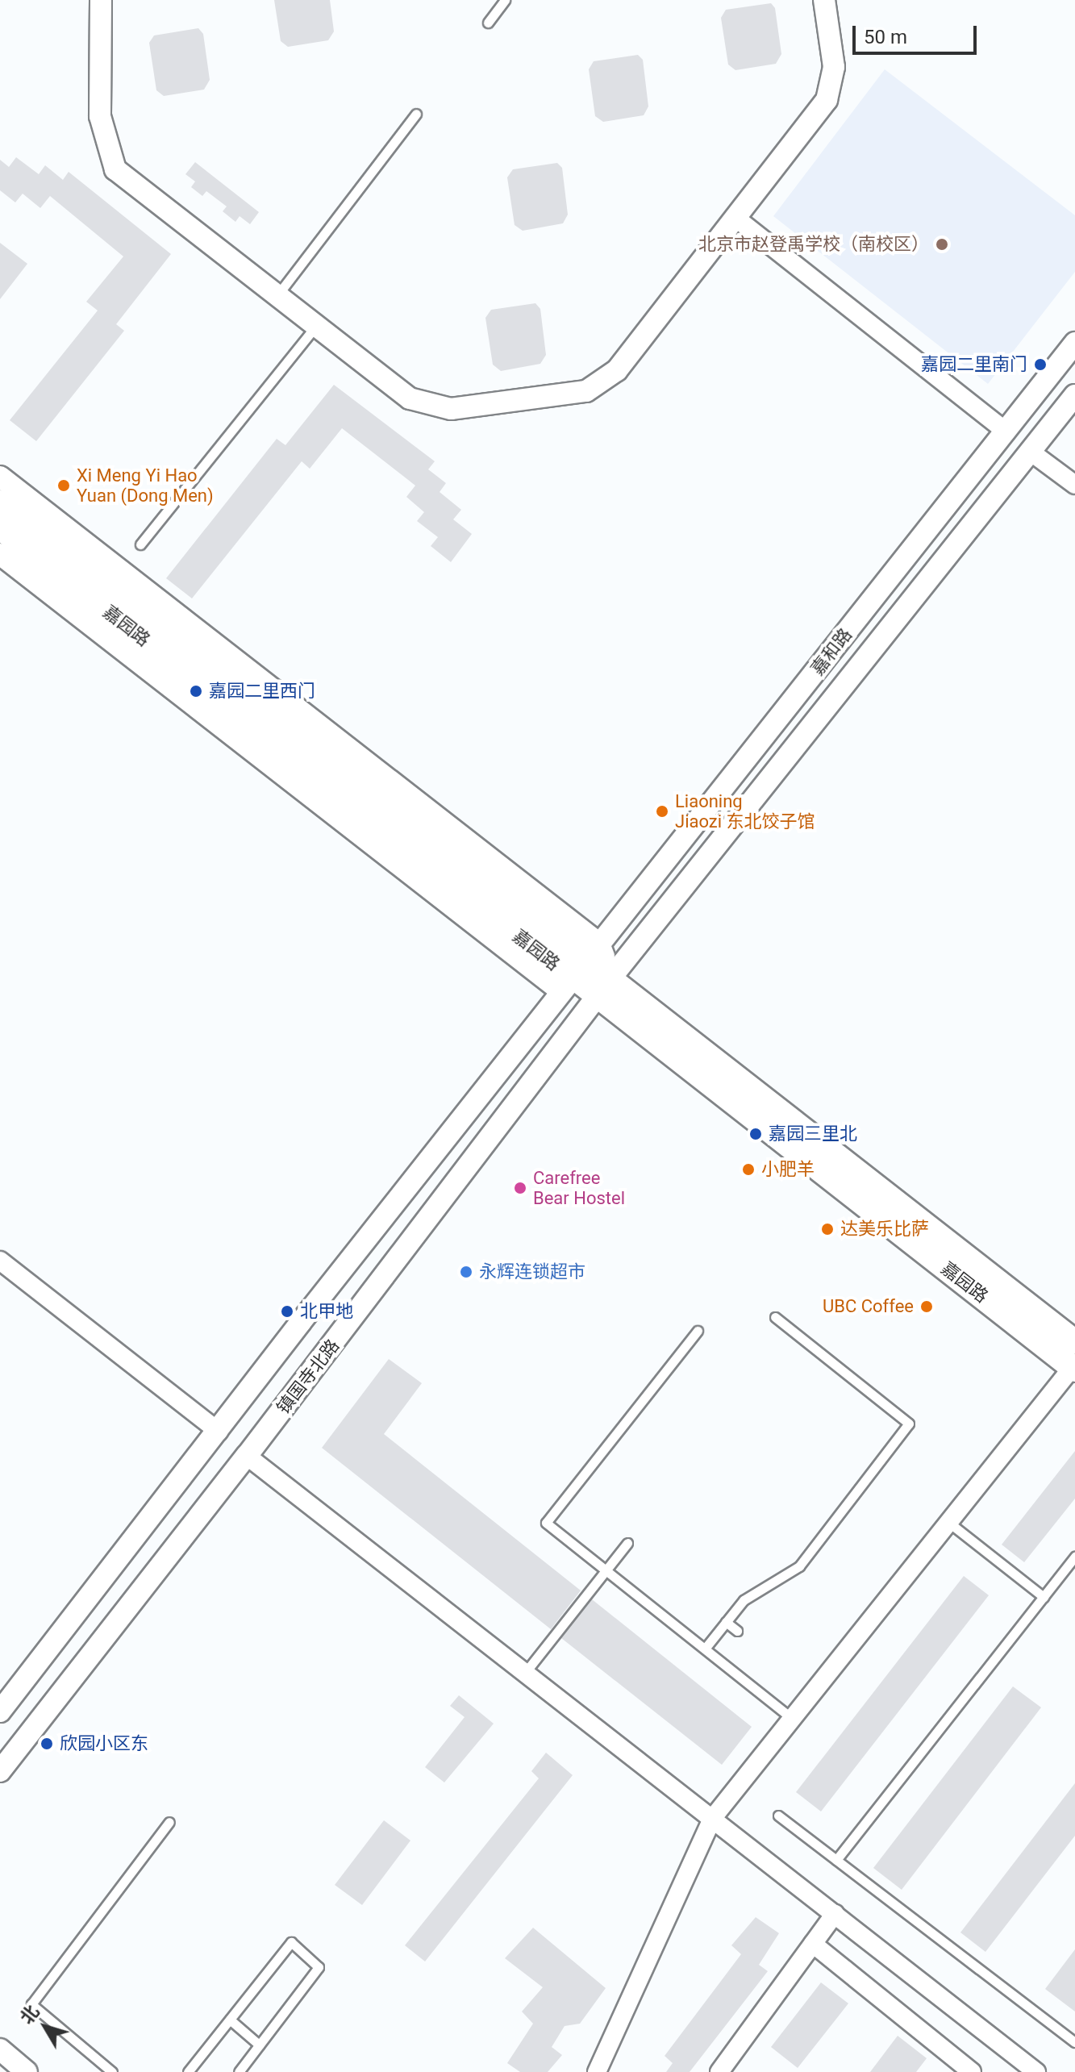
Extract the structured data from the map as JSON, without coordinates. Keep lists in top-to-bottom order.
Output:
{
  "streets": {
    "main road": ["嘉园路"],
    "street": ["嘉和路", "镇国寺北路"]
  },
  "crossings": [
    ["嘉园路", "嘉和路"],
    ["嘉园路", "镇国寺北路"],
    ["嘉和路", "镇国寺北路"]
  ],
  "places": [
    "北京市赵登禹学校（南校区）",
    "嘉园二里南门",
    "Xi Meng Yi Hao Yuan (Dong Men)",
    "嘉园二里西门",
    "Liaoning Jiaozi 东北饺子馆",
    "嘉园三里北",
    "小肥羊",
    "Carefree Bear Hostel",
    "达美乐比萨",
    "永辉连锁超市",
    "UBC Coffee",
    "北甲地",
    "欣园小区东"
  ],
  "scale_bar": "50 m",
  "north": "top left"
}
